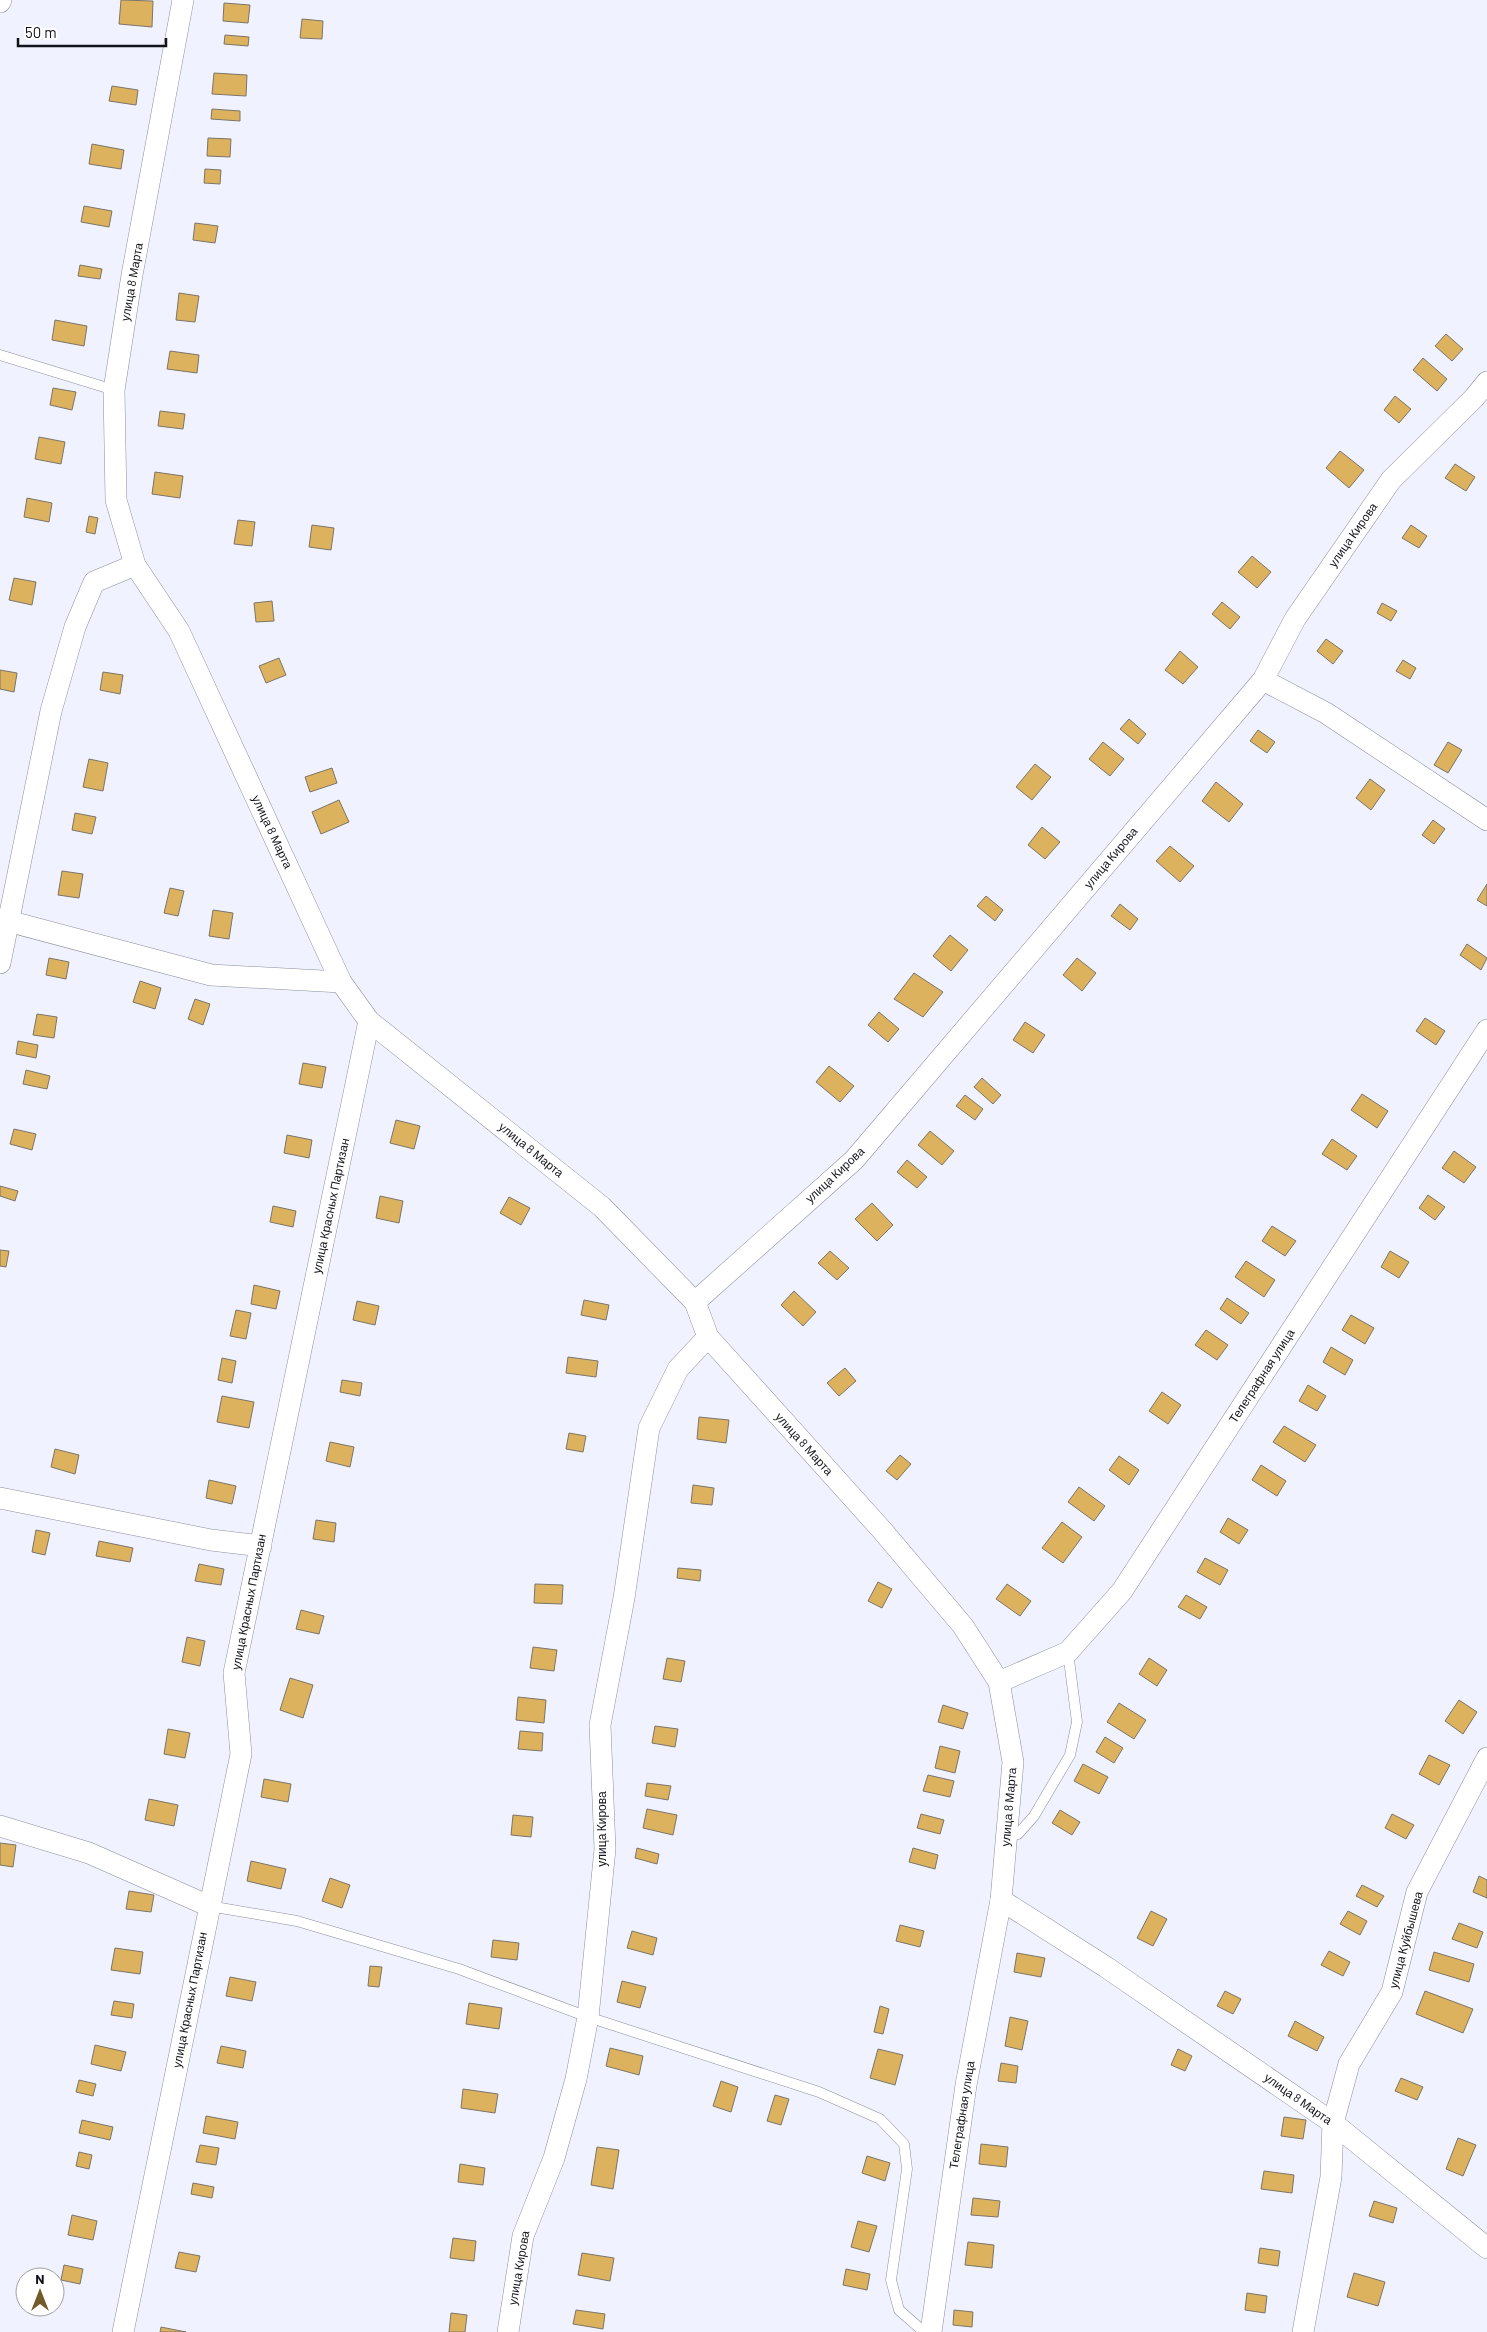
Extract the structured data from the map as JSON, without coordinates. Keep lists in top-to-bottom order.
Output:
{
  "streets": {
    "street": [
      "улица 8 Марта",
      "улица Кирова",
      "улица Красных Партизан",
      "Телеграфная улица",
      "улица Куйбышева"
    ]
  },
  "crossings": [
    ["улица 8 Марта", "улица Кирова"],
    ["улица 8 Марта", "улица Красных Партизан"],
    ["улица 8 Марта", "Телеграфная улица"],
    ["улица 8 Марта", "улица Куйбышева"]
  ],
  "scale_bar": "50 m",
  "north": "top"
}
